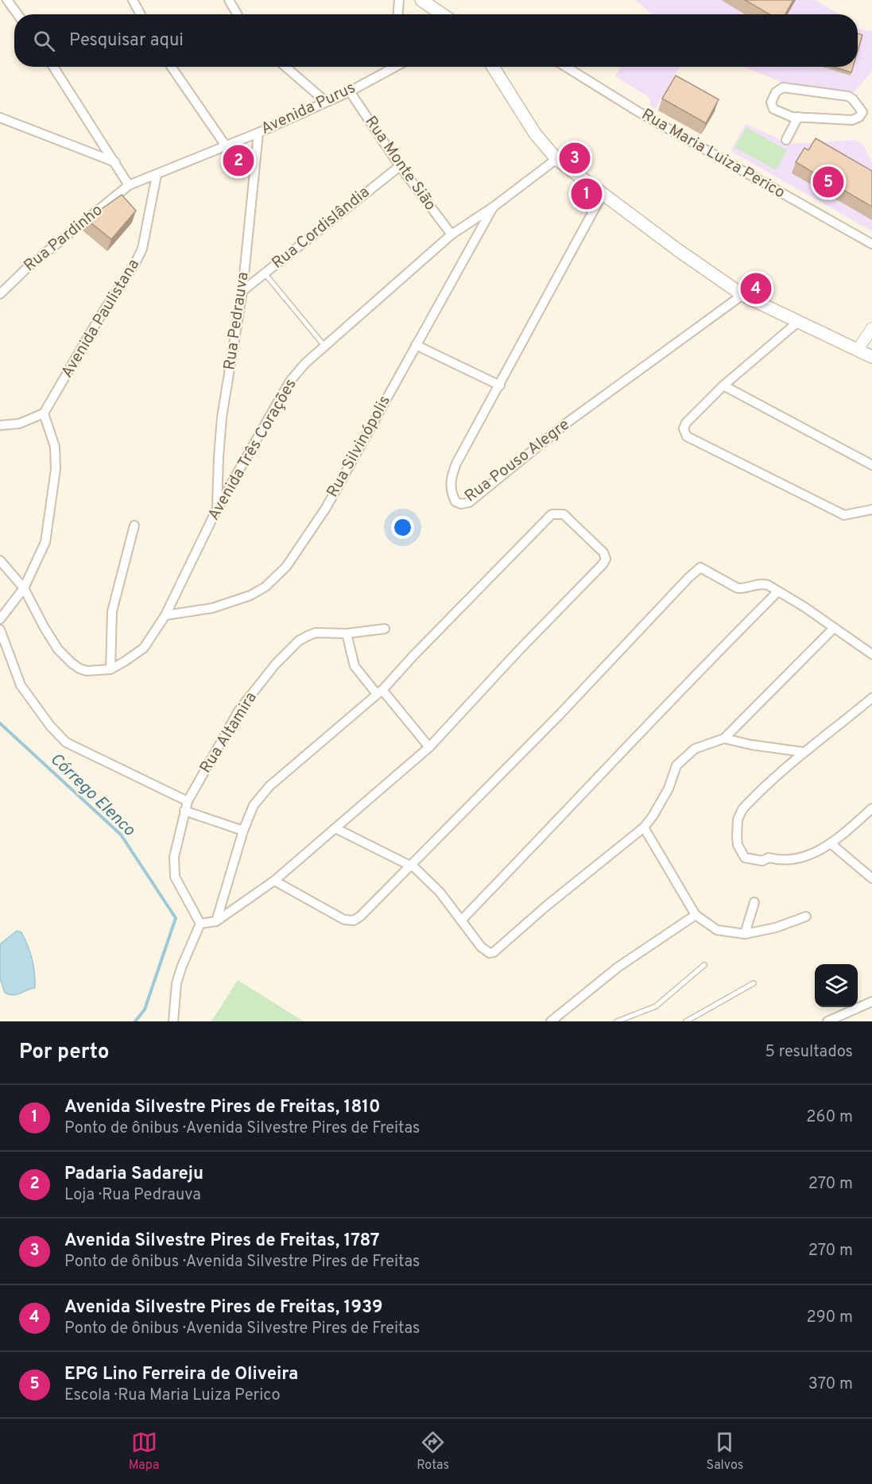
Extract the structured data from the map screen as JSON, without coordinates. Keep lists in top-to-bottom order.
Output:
{
  "streets": {
    "street": [
      "Avenida Purus",
      "Rua Maria Luiza Perico",
      "Rua Monte Sião",
      "Rua Cordislândia",
      "Rua Pardinho",
      "Avenida Paulistana",
      "Rua Pedrauva",
      "Rua Silvinópolis",
      "Avenida Três Corações",
      "Rua Pouso Alegre",
      "Rua Altamira"
    ]
  },
  "crossings": [
    ["Avenida Purus", "Rua Monte Sião"],
    ["Avenida Purus", "Rua Pardinho"],
    ["Avenida Purus", "Avenida Paulistana"],
    ["Avenida Purus", "Rua Pedrauva"],
    ["Rua Monte Sião", "Rua Cordislândia"],
    ["Rua Monte Sião", "Avenida Três Corações"],
    ["Rua Cordislândia", "Rua Pedrauva"],
    ["Rua Pedrauva", "Avenida Três Corações"],
    ["Rua Silvinópolis", "Avenida Três Corações"]
  ],
  "water": ["Córrego Elenco"],
  "page": {
    "search": "Pesquisar aqui",
    "pins": [
      "3",
      "2",
      "5",
      "1",
      "4"
    ],
    "heading": ["Por perto", "5 resultados"],
    "list": [
      {
        "mark": "1",
        "name": "Avenida Silvestre Pires de Freitas, 1810",
        "note": "Ponto de ônibus · Avenida Silvestre Pires de Freitas",
        "value": "260 m"
      },
      {
        "mark": "2",
        "name": "Padaria Sadareju",
        "note": "Loja · Rua Pedrauva",
        "value": "270 m"
      },
      {
        "mark": "3",
        "name": "Avenida Silvestre Pires de Freitas, 1787",
        "note": "Ponto de ônibus · Avenida Silvestre Pires de Freitas",
        "value": "270 m"
      },
      {
        "mark": "4",
        "name": "Avenida Silvestre Pires de Freitas, 1939",
        "note": "Ponto de ônibus · Avenida Silvestre Pires de Freitas",
        "value": "290 m"
      },
      {
        "mark": "5",
        "name": "EPG Lino Ferreira de Oliveira",
        "note": "Escola · Rua Maria Luiza Perico",
        "value": "370 m"
      }
    ],
    "nav": ["Mapa", "Rotas", "Salvos"]
  }
}
